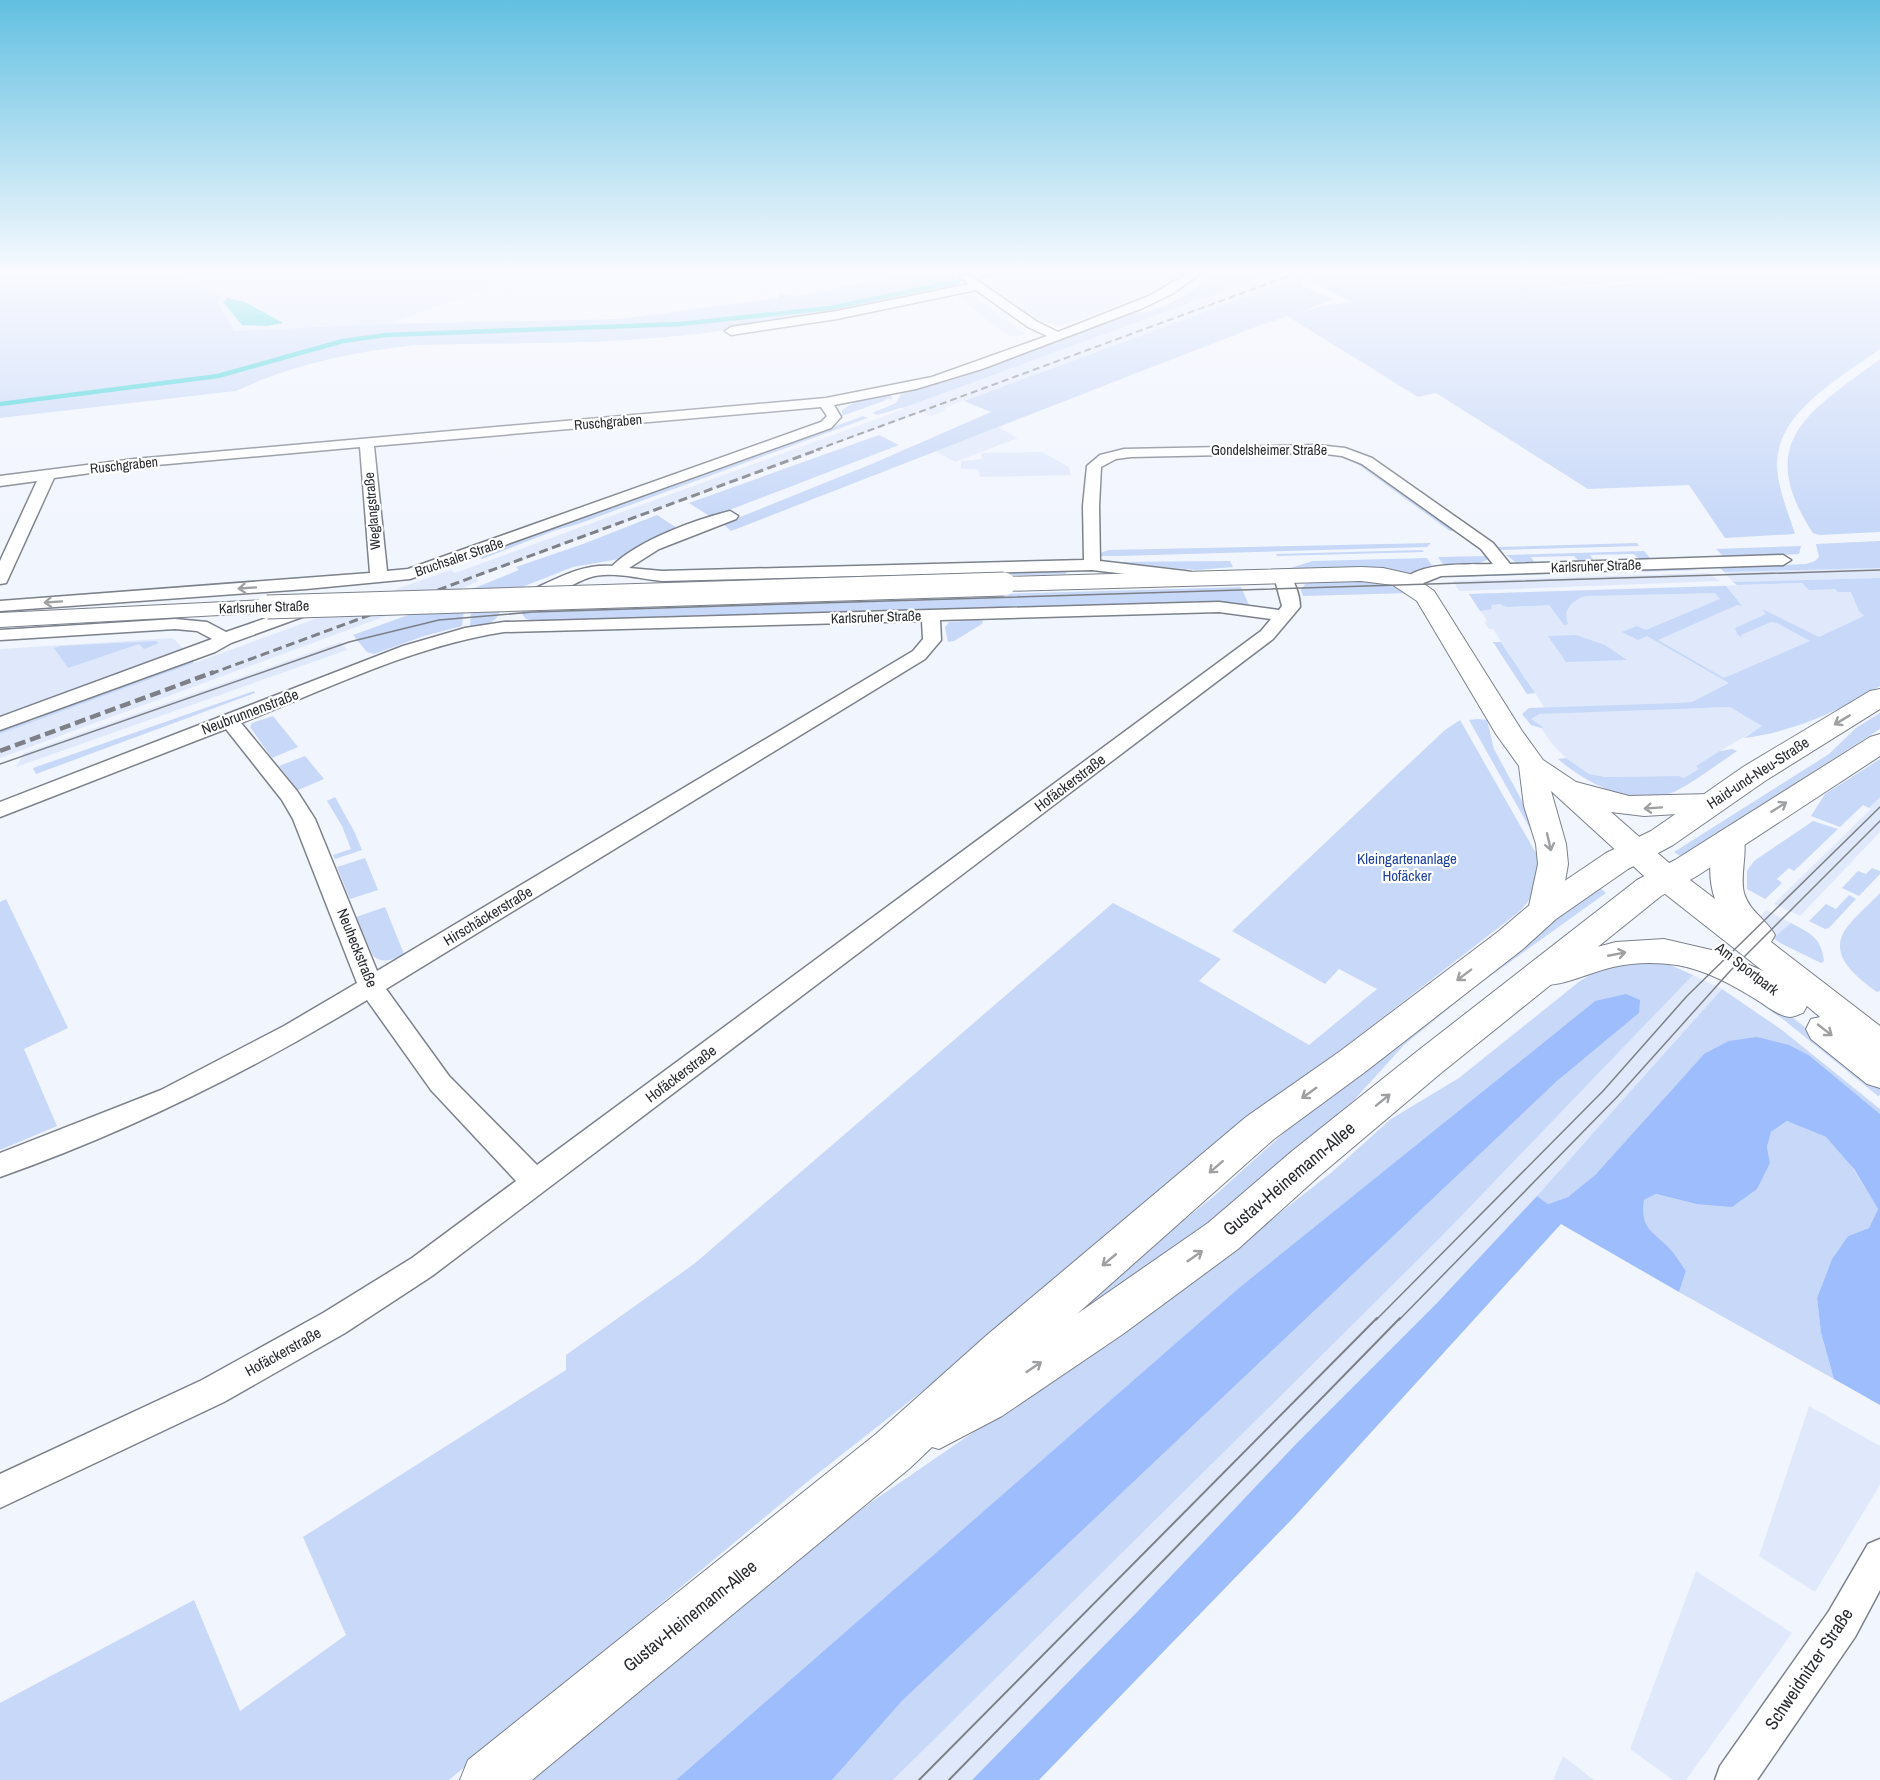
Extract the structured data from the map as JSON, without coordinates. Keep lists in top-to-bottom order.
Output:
{
  "streets": {
    "main road": ["Haid-und-Neu-Straße", "Gustav-Heinemann-Allee"],
    "street": [
      "Ruschgraben",
      "Gondelsheimer Straße",
      "Weglangstraße",
      "Bruchsaler Straße",
      "Karlsruher Straße",
      "Neubrunnenstraße",
      "Hofäckerstraße",
      "Hirschäckerstraße",
      "Neuheckstraße",
      "Am Sportpark",
      "Schweidnitzer Straße"
    ]
  },
  "crossings": [
    ["Ruschgraben", "Weglangstraße"],
    ["Ruschgraben", "Bruchsaler Straße"],
    ["Gondelsheimer Straße", "Karlsruher Straße"],
    ["Weglangstraße", "Bruchsaler Straße"],
    ["Weglangstraße", "Karlsruher Straße"],
    ["Bruchsaler Straße", "Karlsruher Straße"],
    ["Karlsruher Straße", "Neubrunnenstraße"],
    ["Karlsruher Straße", "Hofäckerstraße"],
    ["Karlsruher Straße", "Hirschäckerstraße"],
    ["Neubrunnenstraße", "Neuheckstraße"],
    ["Haid-und-Neu-Straße", "Am Sportpark"],
    ["Haid-und-Neu-Straße", "Gustav-Heinemann-Allee"],
    ["Hofäckerstraße", "Neuheckstraße"],
    ["Hirschäckerstraße", "Neuheckstraße"],
    ["Am Sportpark", "Gustav-Heinemann-Allee"]
  ],
  "parks": ["Kleingartenanlage Hofäcker"]
}
